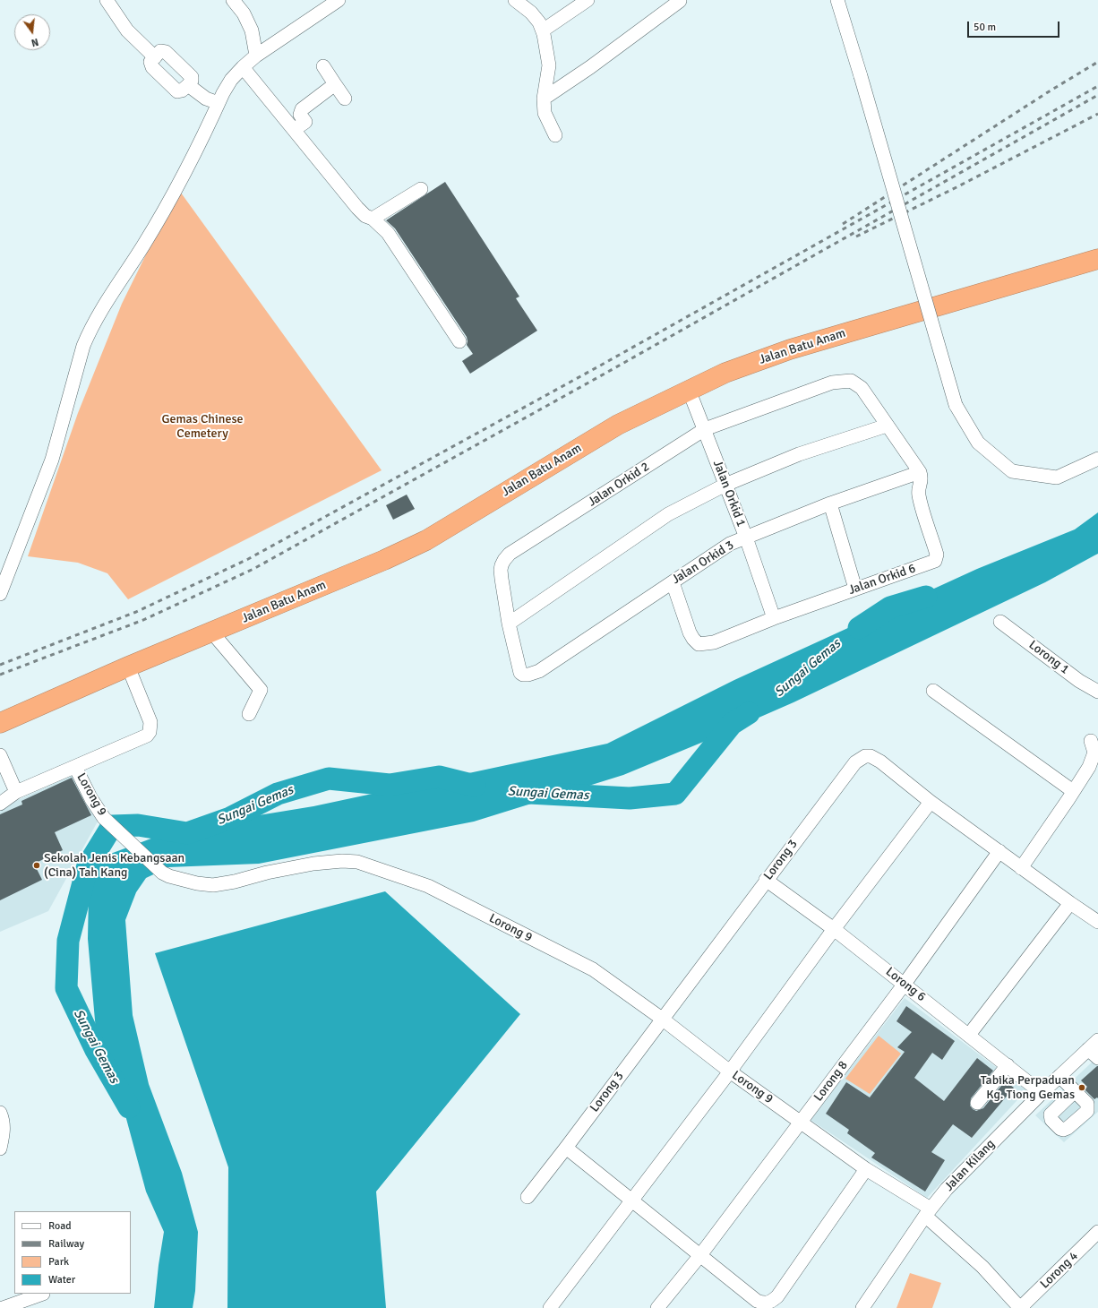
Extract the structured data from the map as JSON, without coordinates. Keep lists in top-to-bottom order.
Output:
{
  "streets": {
    "highway": ["Jalan Batu Anam"],
    "street": [
      "Jalan Orkid 2",
      "Jalan Orkid 1",
      "Jalan Orkid 3",
      "Jalan Orkid 6",
      "Lorong 1",
      "Lorong 9",
      "Lorong 3",
      "Lorong 6",
      "Lorong 8",
      "Jalan Kilang",
      "Lorong 4"
    ]
  },
  "crossings": [
    ["Jalan Batu Anam", "Jalan Orkid 1"],
    ["Jalan Orkid 2", "Jalan Orkid 1"],
    ["Jalan Orkid 2", "Jalan Orkid 3"],
    ["Jalan Orkid 1", "Jalan Orkid 3"],
    ["Jalan Orkid 1", "Jalan Orkid 6"],
    ["Jalan Orkid 3", "Jalan Orkid 6"],
    ["Lorong 9", "Lorong 3"],
    ["Lorong 9", "Lorong 8"],
    ["Lorong 9", "Jalan Kilang"],
    ["Lorong 9", "Lorong 4"],
    ["Lorong 3", "Lorong 6"],
    ["Lorong 3", "Lorong 8"],
    ["Lorong 6", "Lorong 8"],
    ["Lorong 6", "Jalan Kilang"]
  ],
  "water": ["Sungai Gemas"],
  "parks": ["Gemas Chinese Cemetery"],
  "places": ["Sekolah Jenis Kebangsaan (Cina) Tah Kang", "Tabika Perpaduan Kg. Tiong Gemas"],
  "legend": [
    "Road",
    "Railway",
    "Park",
    "Water"
  ],
  "scale_bar": "50 m",
  "north": "bottom"
}
